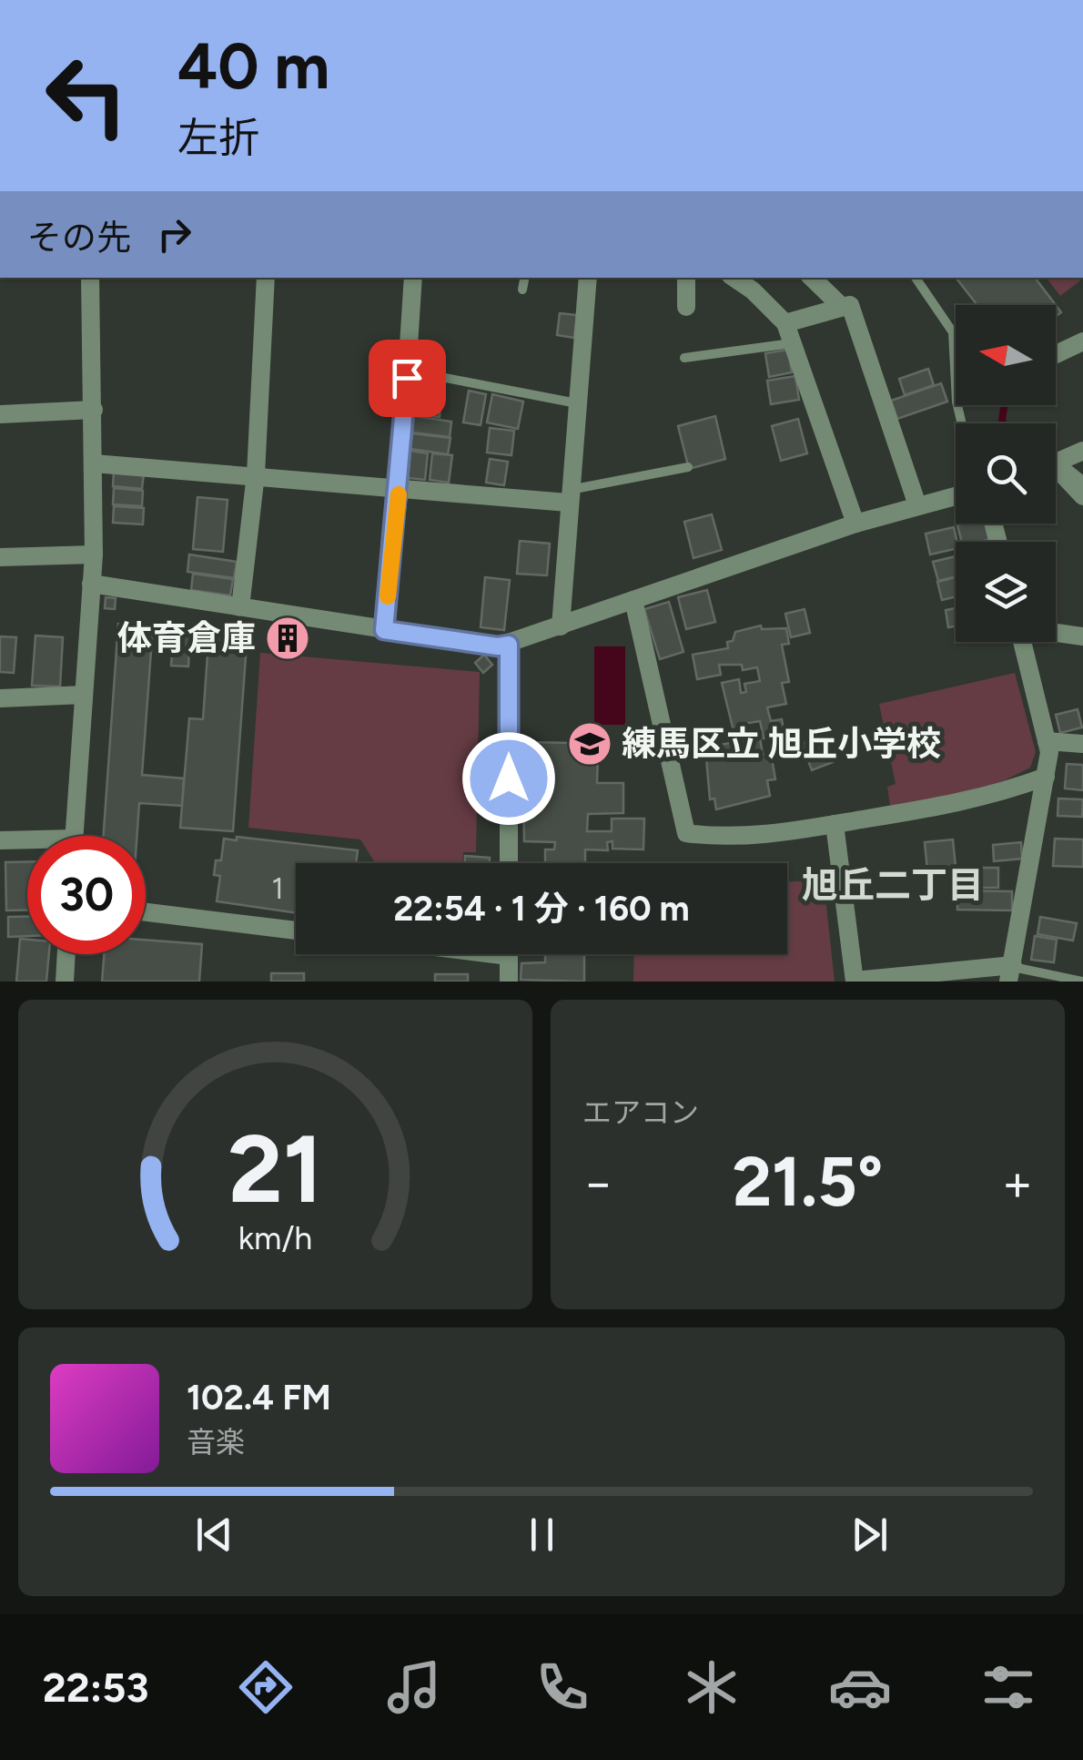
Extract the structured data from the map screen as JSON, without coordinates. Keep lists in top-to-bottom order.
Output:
{
  "districts": ["旭丘二丁目"],
  "places": {
    "building": ["体育倉庫"],
    "school or university": ["練馬区立 旭丘小学校"]
  },
  "house_numbers": ["1"],
  "north": "left",
  "page": {
    "turn": ["40 m", "左折"],
    "then": "その先",
    "limit": "30",
    "trip": "22:54 · 1 分 · 160 m",
    "tile": "エアコン",
    "heat": ["−", "21.5°", "+"],
    "song": ["102.4 FM", "音楽"],
    "tabs": "22:53",
    "gauge": ["21", "km/h"]
  }
}
